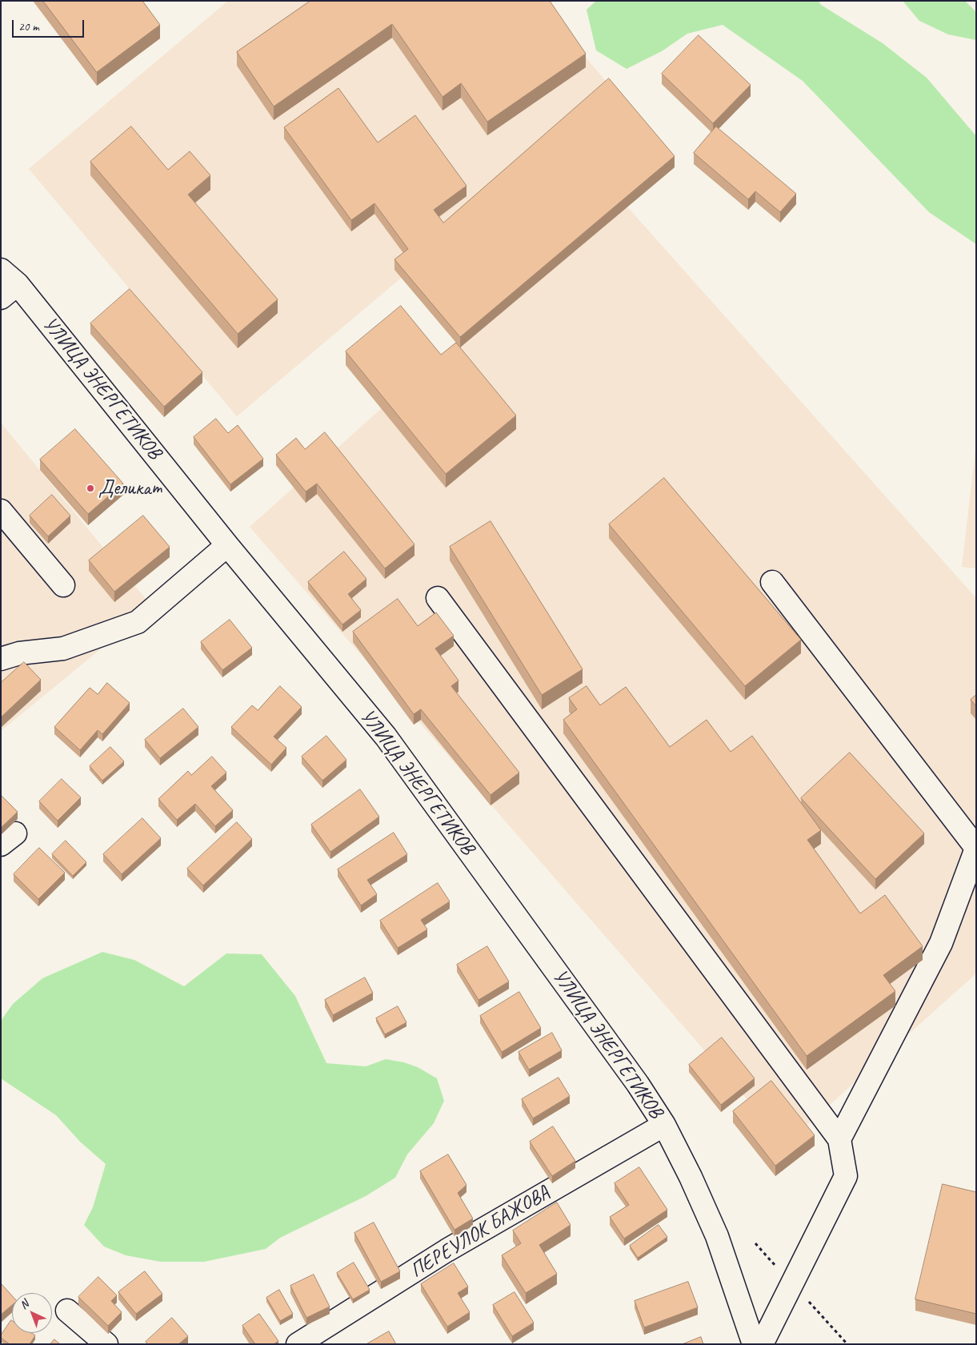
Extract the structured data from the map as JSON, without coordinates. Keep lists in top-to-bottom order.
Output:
{
  "streets": {
    "street": ["УЛИЦА ЭНЕРГЕТИКОВ", "ПЕРЕУЛОК БАЖОВА"]
  },
  "crossings": [
    ["УЛИЦА ЭНЕРГЕТИКОВ", "ПЕРЕУЛОК БАЖОВА"]
  ],
  "places": ["Деликат"],
  "scale_bar": "20 m",
  "north": "top left"
}
